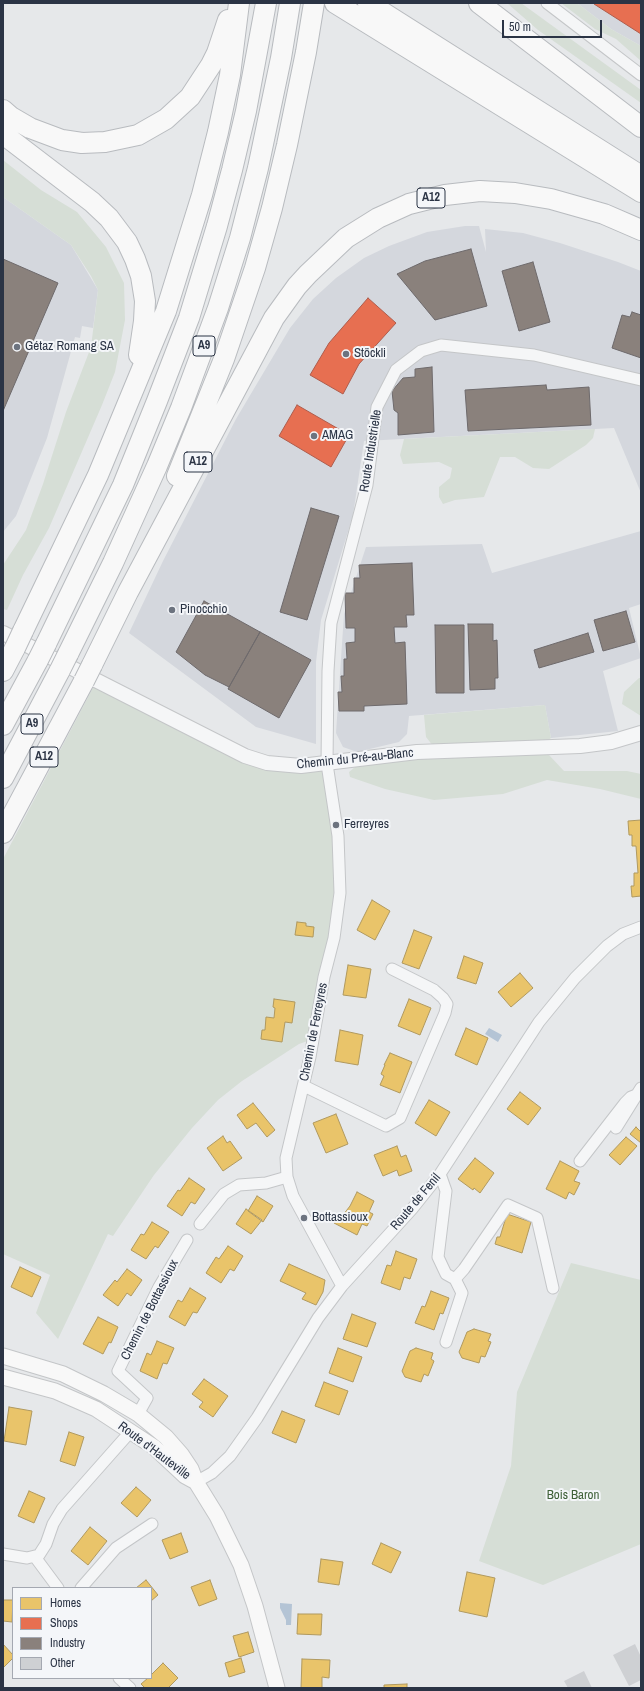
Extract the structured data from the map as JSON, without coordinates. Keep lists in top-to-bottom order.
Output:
{
  "streets": {
    "highway": ["A12", "A9"],
    "main road": ["Route d'Hauteville"],
    "street": [
      "Route Industrielle",
      "Chemin du Pré-au-Blanc",
      "Chemin de Ferreyres",
      "Route de Fenil",
      "Chemin de Bottassioux"
    ]
  },
  "crossings": [
    ["Route Industrielle", "Chemin du Pré-au-Blanc"],
    ["Route Industrielle", "Chemin de Ferreyres"],
    ["Chemin du Pré-au-Blanc", "Chemin de Ferreyres"],
    ["Chemin de Ferreyres", "Route de Fenil"],
    ["Route de Fenil", "Route d'Hauteville"],
    ["Chemin de Bottassioux", "Route d'Hauteville"]
  ],
  "parks": ["Bois Baron"],
  "places": [
    "Gétaz Romang SA",
    "Stöckli",
    "AMAG",
    "Pinocchio",
    "Ferreyres",
    "Bottassioux"
  ],
  "legend": [
    "Homes",
    "Shops",
    "Industry",
    "Other"
  ],
  "scale_bar": "50 m"
}
